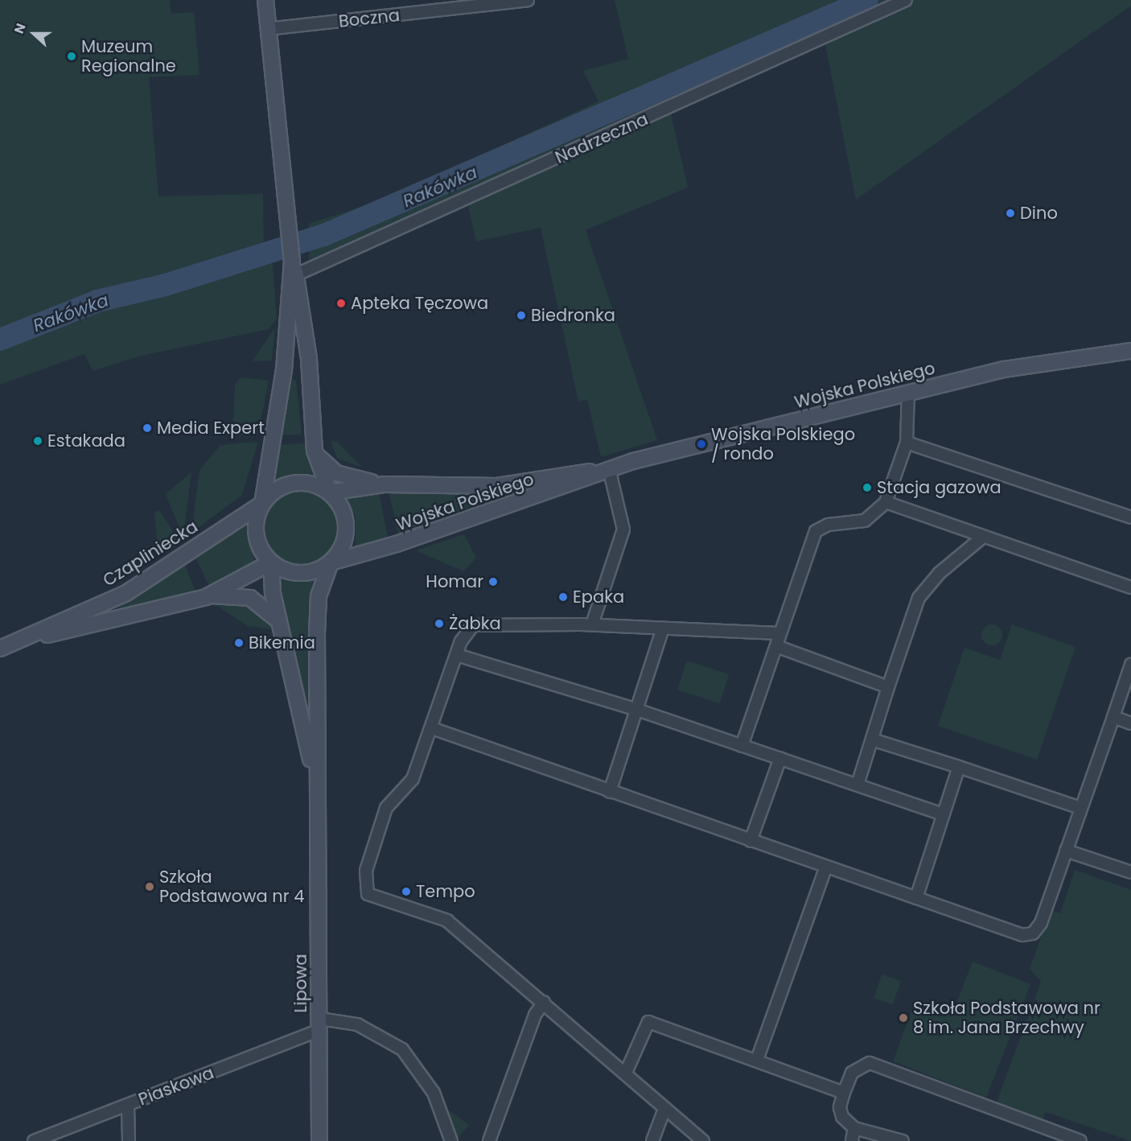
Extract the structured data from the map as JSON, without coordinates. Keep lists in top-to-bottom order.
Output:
{
  "streets": {
    "street": [
      "Boczna",
      "Nadrzeczna",
      "Wojska Polskiego",
      "Czapliniecka",
      "Lipowa",
      "Piaskowa"
    ]
  },
  "crossings": [
    ["Wojska Polskiego", "Czapliniecka"],
    ["Wojska Polskiego", "Lipowa"],
    ["Czapliniecka", "Lipowa"],
    ["Lipowa", "Piaskowa"]
  ],
  "water": ["Rakówka"],
  "places": [
    "Muzeum Regionalne",
    "Dino",
    "Apteka Tęczowa",
    "Biedronka",
    "Media Expert",
    "Estakada",
    "Wojska Polskiego / rondo",
    "Stacja gazowa",
    "Homar",
    "Epaka",
    "Żabka",
    "Bikemia",
    "Szkoła Podstawowa nr 4",
    "Tempo",
    "Szkoła Podstawowa nr 8 im. Jana Brzechwy"
  ],
  "north": "left"
}
